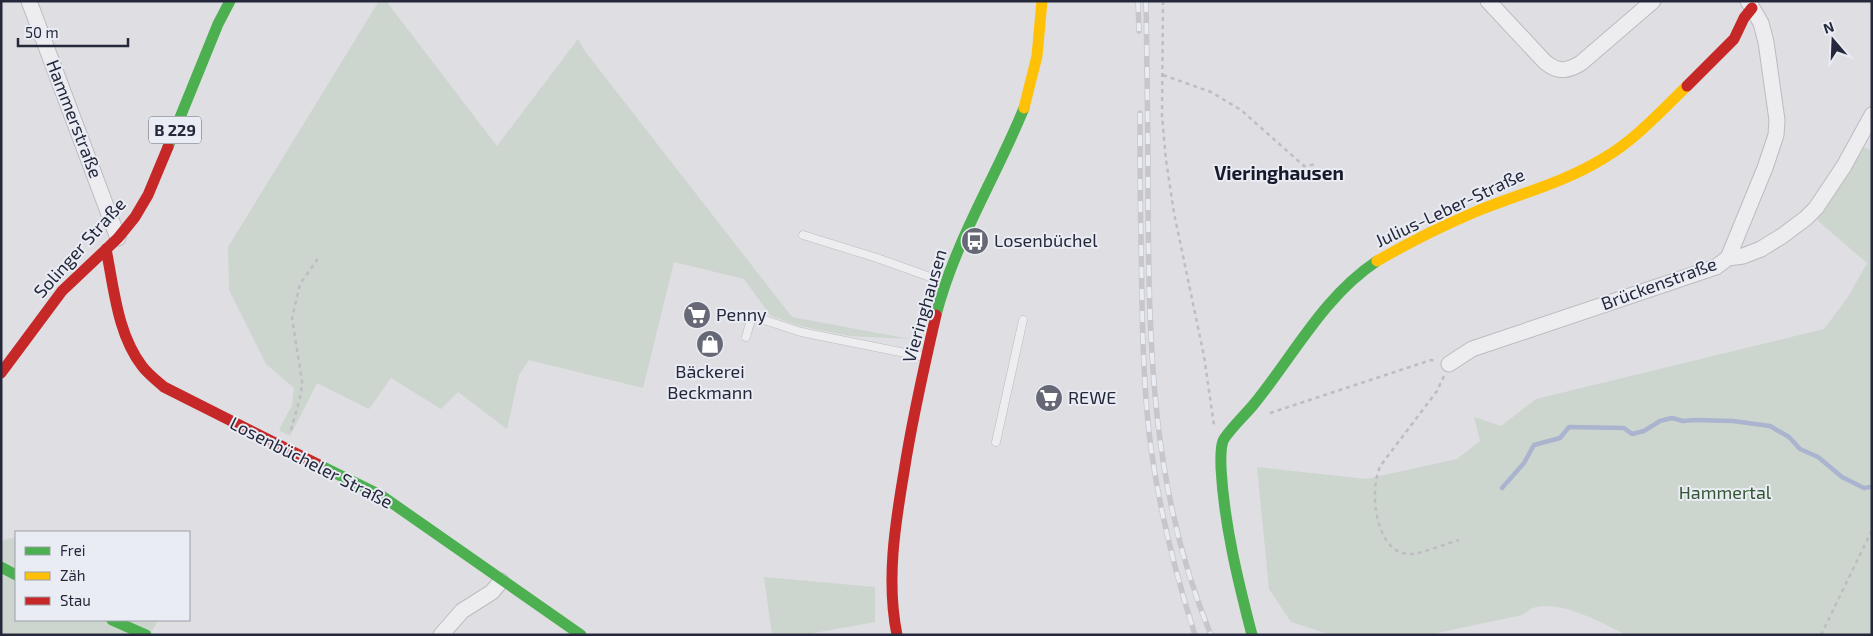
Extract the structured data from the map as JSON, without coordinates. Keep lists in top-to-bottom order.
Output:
{
  "streets": {
    "street": [
      "Hammerstraße",
      "B 229",
      "Julius-Leber-Straße",
      "Solinger Straße",
      "Brückenstraße",
      "Vieringhausen",
      "Losenbücheler Straße"
    ]
  },
  "crossings": [
    ["Hammerstraße", "Solinger Straße"],
    ["Julius-Leber-Straße", "Brückenstraße"],
    ["Solinger Straße", "Losenbücheler Straße"]
  ],
  "districts": ["Vieringhausen"],
  "parks": ["Hammertal"],
  "places": {
    "bus stop": ["Losenbüchel"],
    "supermarket": ["Penny", "REWE"],
    "shop": ["Bäckerei Beckmann"]
  },
  "legend": ["Frei", "Zäh", "Stau"],
  "scale_bar": "50 m",
  "north": "top"
}
